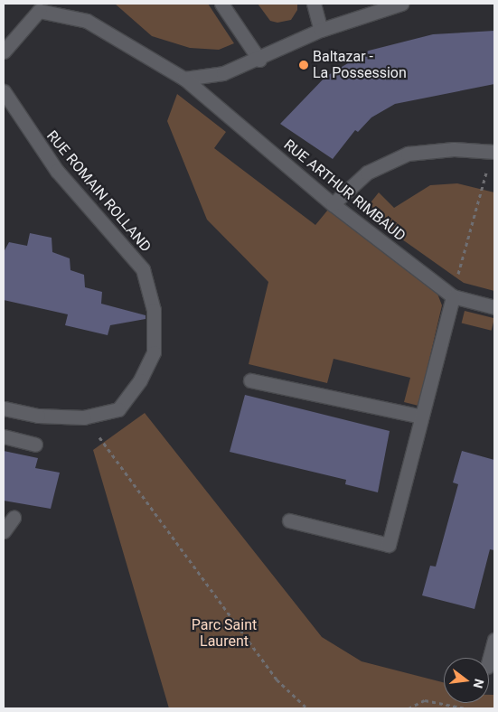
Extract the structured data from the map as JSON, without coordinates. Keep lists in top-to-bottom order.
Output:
{
  "streets": {
    "street": ["RUE ARTHUR RIMBAUD", "RUE ROMAIN ROLLAND"]
  },
  "parks": ["Parc Saint Laurent"],
  "places": ["Baltazar - La Possession"],
  "north": "right"
}
